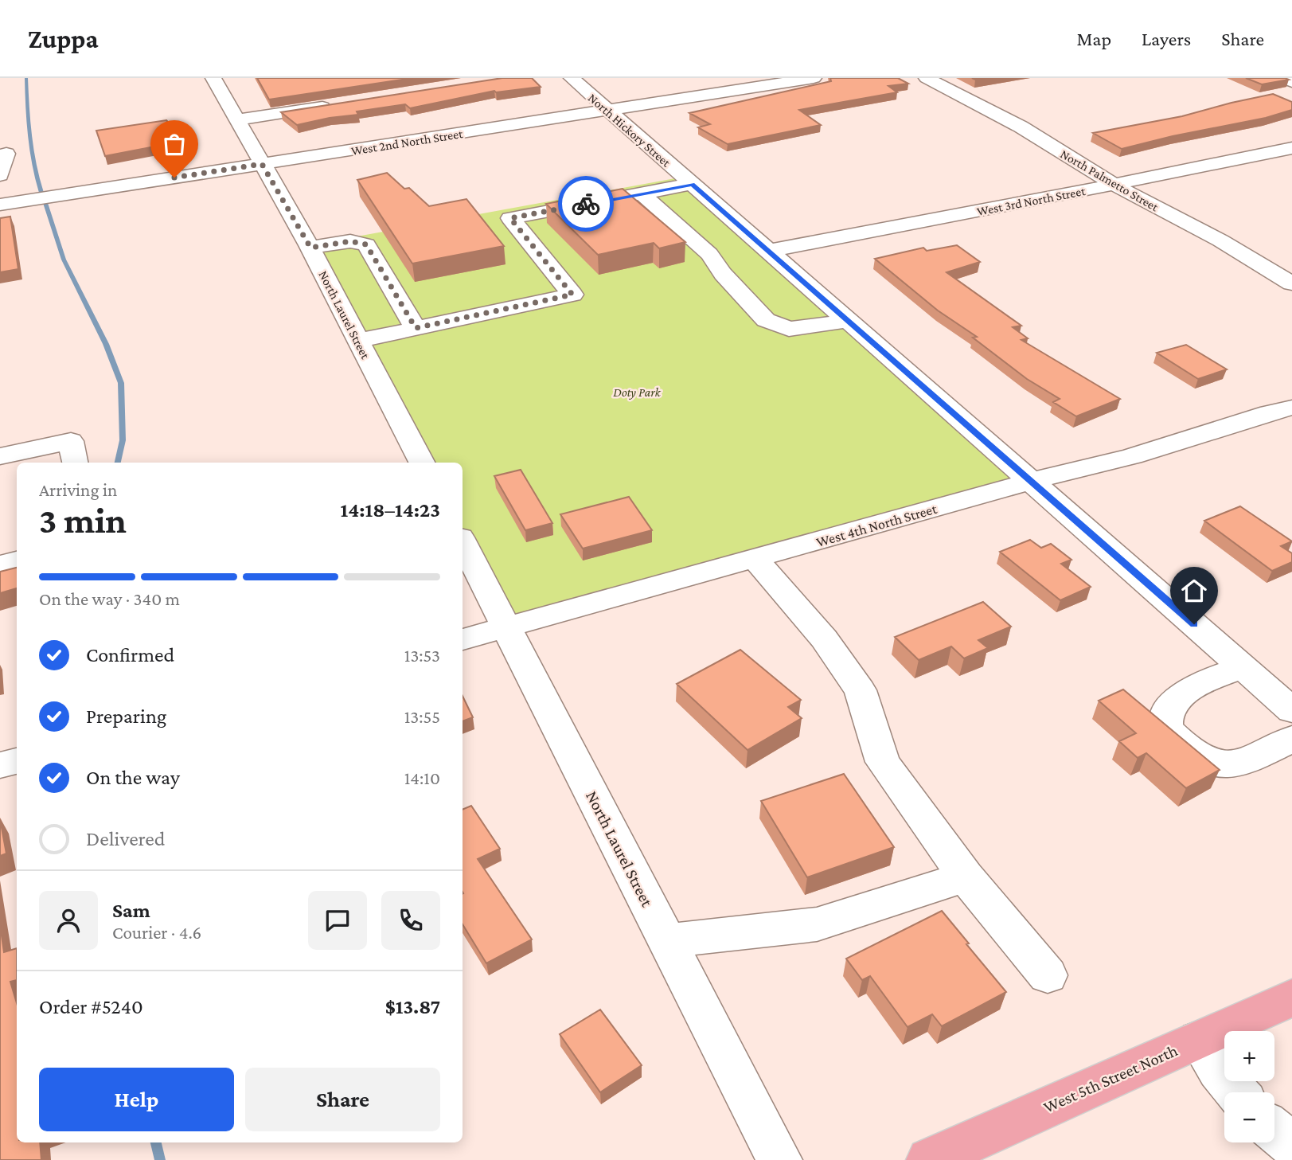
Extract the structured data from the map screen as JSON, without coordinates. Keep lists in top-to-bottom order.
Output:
{
  "streets": {
    "main road": ["West 5th Street North"],
    "street": [
      "North Hickory Street",
      "West 2nd North Street",
      "North Palmetto Street",
      "West 3rd North Street",
      "North Laurel Street",
      "West 4th North Street"
    ]
  },
  "crossings": [
    ["North Hickory Street", "West 2nd North Street"],
    ["North Hickory Street", "West 3rd North Street"],
    ["North Hickory Street", "West 4th North Street"],
    ["West 2nd North Street", "North Laurel Street"],
    ["North Palmetto Street", "West 3rd North Street"],
    ["North Laurel Street", "West 4th North Street"]
  ],
  "parks": ["Doty Park"],
  "page": {
    "header": "Zuppa",
    "nav": ["Map", "Layers", "Share"],
    "heading": ["3 min", "Arriving in", "14:18–14:23"],
    "panel": [
      "Sam",
      "Courier · 4.6",
      "Order #5240",
      "$13.87"
    ],
    "bar": "On the way · 340 m",
    "list": [
      ["Confirmed", "13:53"],
      ["Preparing", "13:55"],
      ["On the way", "14:10"],
      "Delivered"
    ],
    "map_buttons": ["+", "−"],
    "buttons": ["Help", "Share"]
  }
}
